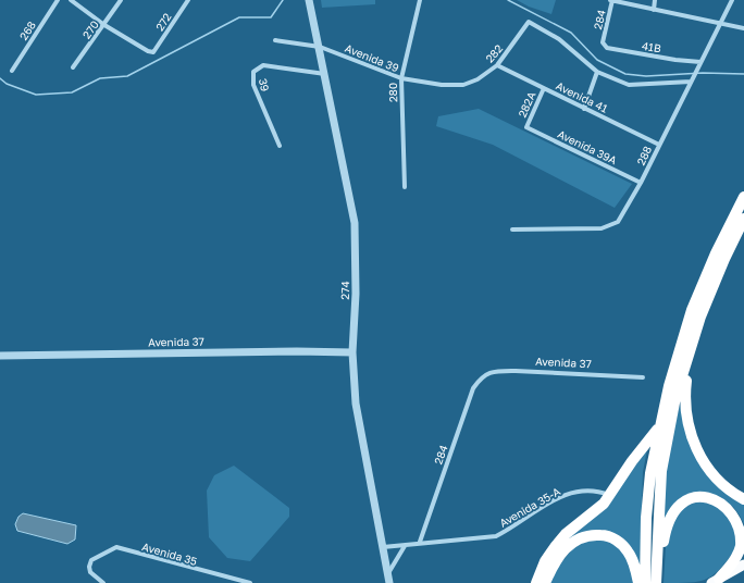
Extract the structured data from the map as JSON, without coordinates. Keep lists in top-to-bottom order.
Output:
{
  "streets": {
    "street": [
      "284",
      "272",
      "270",
      "268",
      "41B",
      "282",
      "Avenida 39",
      "39",
      "280",
      "Avenida 41",
      "282A",
      "Avenida 39A",
      "288",
      "274",
      "Avenida 37",
      "Avenida 35-A",
      "Avenida 35"
    ]
  },
  "crossings": [
    ["284", "41B"],
    ["284", "Avenida 37"],
    ["284", "Avenida 35-A"],
    ["272", "270"],
    ["41B", "288"],
    ["282", "Avenida 39"],
    ["282", "Avenida 41"],
    ["Avenida 39", "280"],
    ["Avenida 39", "274"],
    ["39", "274"],
    ["Avenida 41", "282A"],
    ["Avenida 41", "288"],
    ["282A", "Avenida 39A"],
    ["Avenida 39A", "288"],
    ["274", "Avenida 37"],
    ["274", "Avenida 35-A"]
  ]
}
